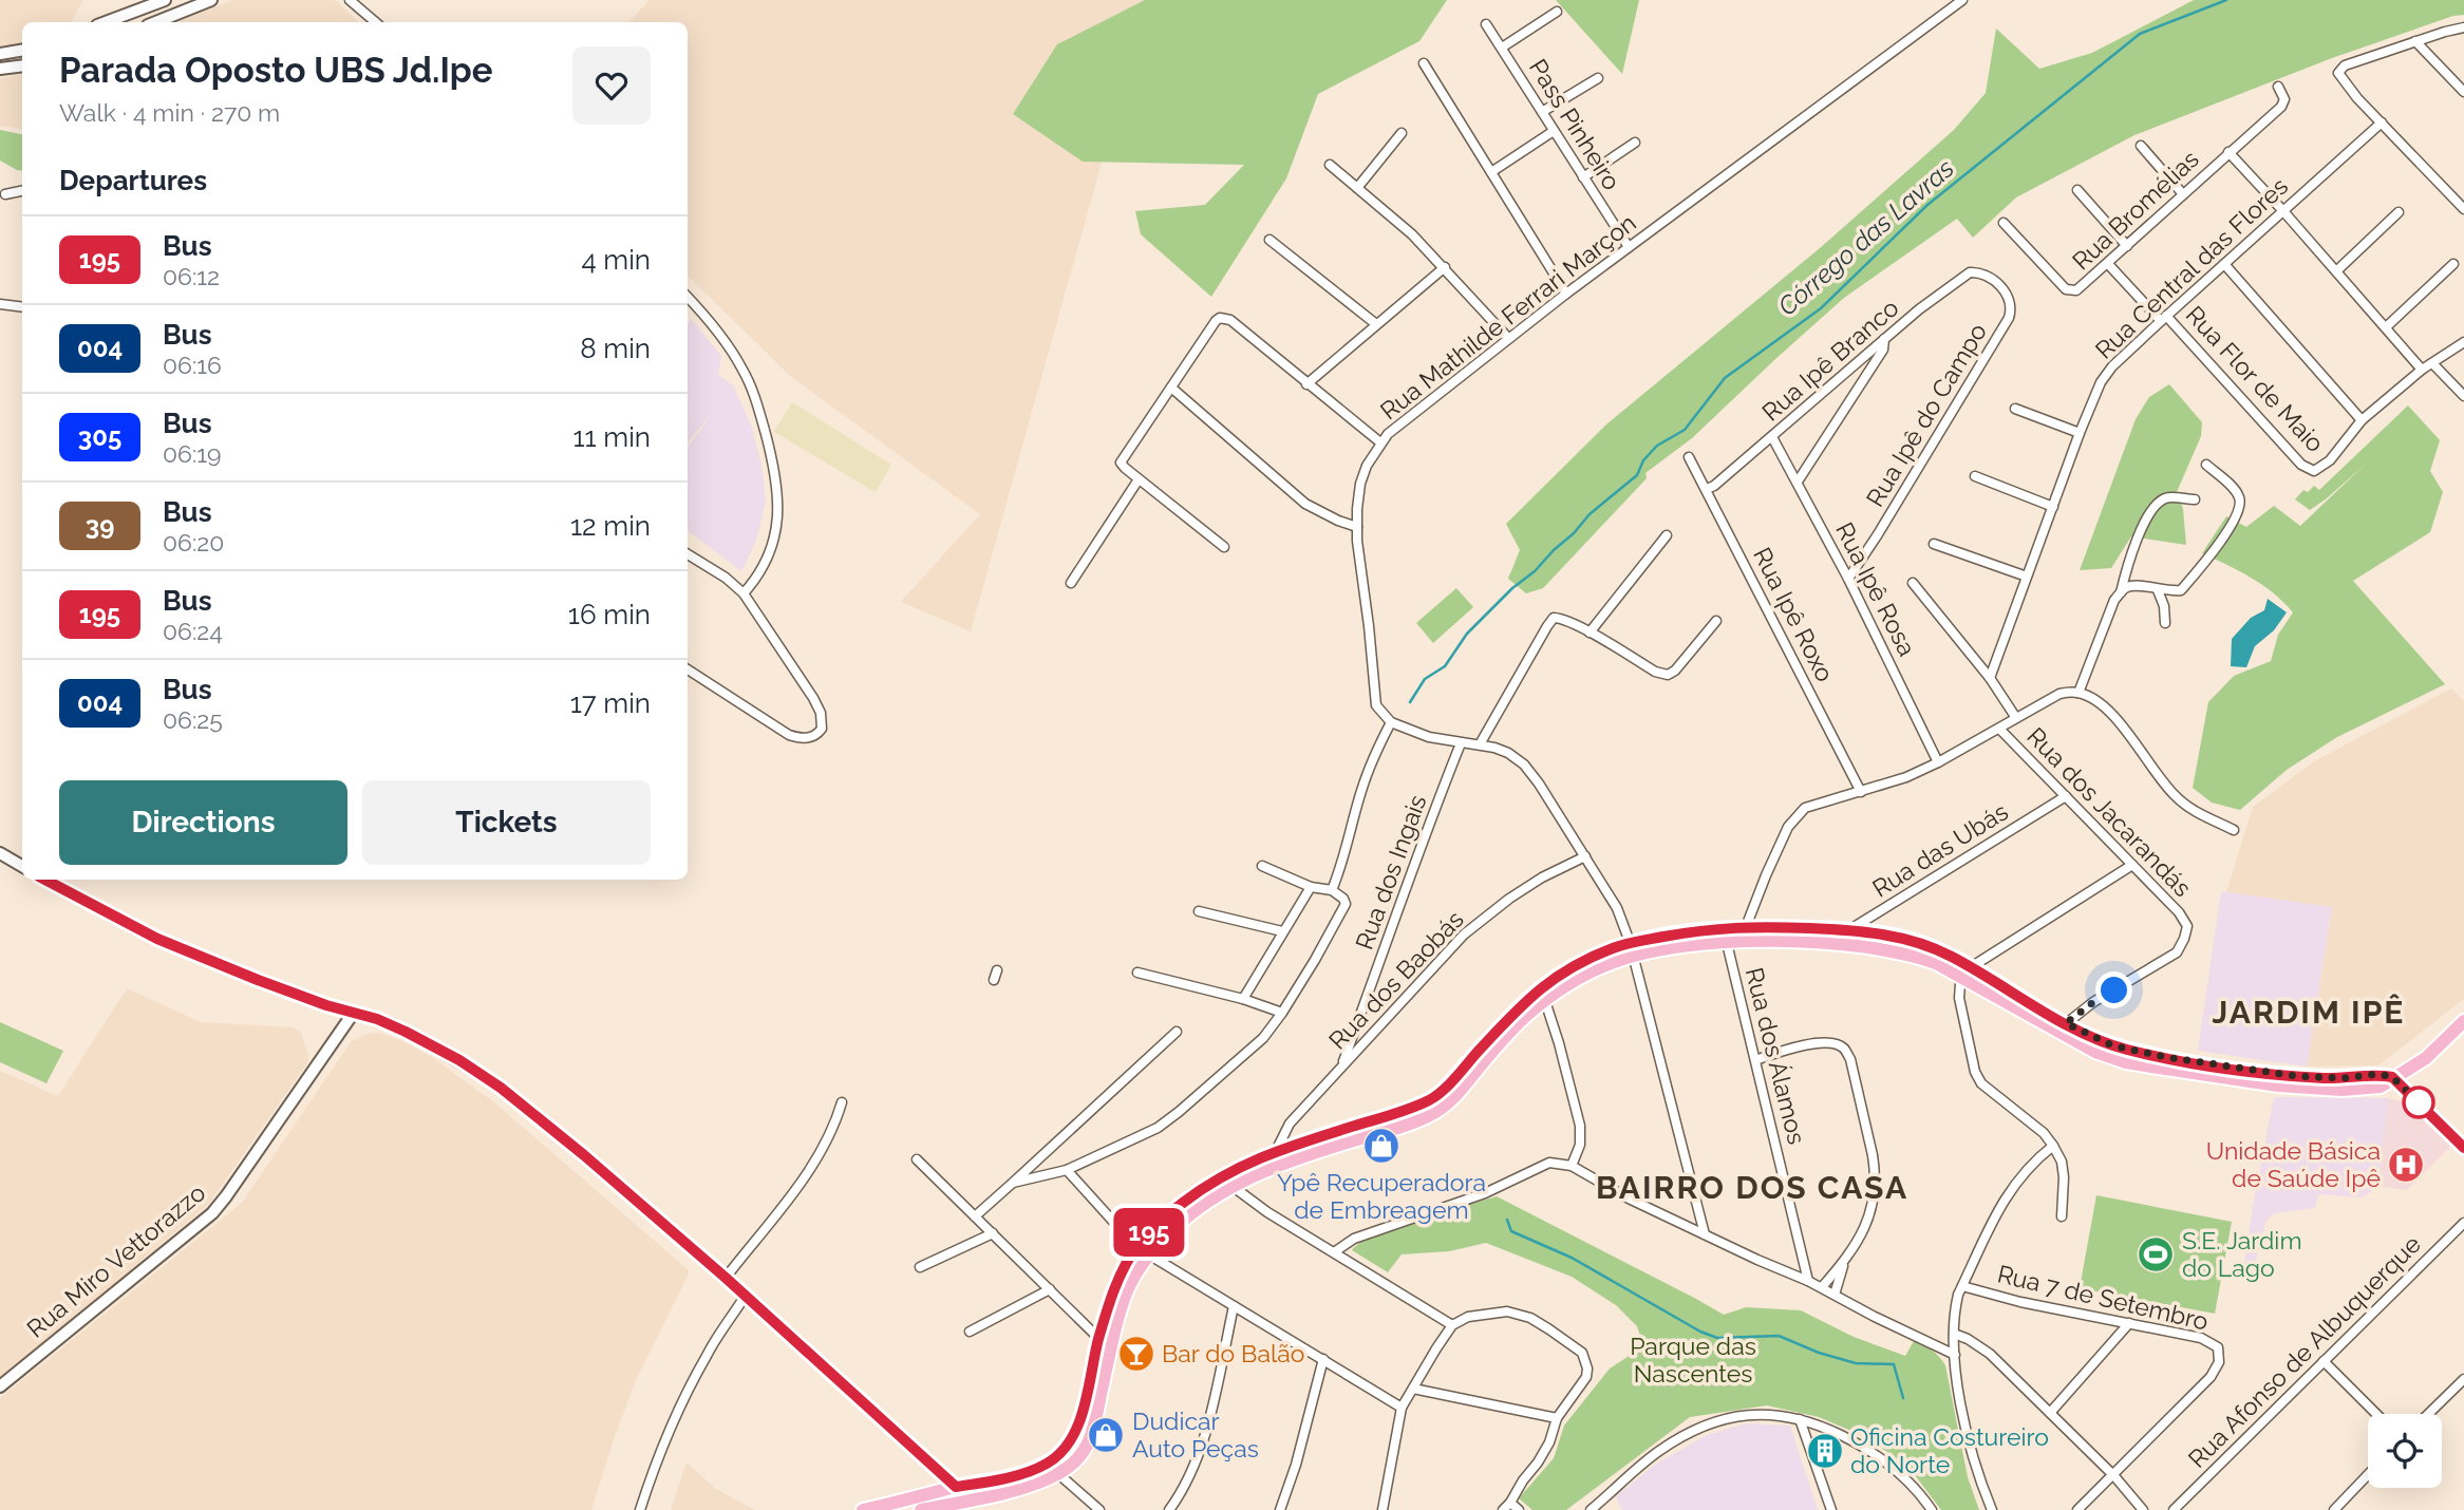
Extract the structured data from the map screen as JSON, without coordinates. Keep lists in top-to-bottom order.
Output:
{
  "streets": {
    "street": [
      "Pass Pinheiro",
      "Rua Bromélias",
      "Rua Central das Flores",
      "Rua Mathilde Ferrari Marçon",
      "Rua Ipê Branco",
      "Rua Flor de Maio",
      "Rua Ipê do Campo",
      "Rua Ipê Rosa",
      "Rua Ipê Roxo",
      "Rua dos Jacarandás",
      "Rua das Ubás",
      "Rua dos Ingais",
      "Rua dos Baobás",
      "Rua dos Álamos",
      "Rua Miro Vettorazzo",
      "Rua 7 de Setembro",
      "Rua Afonso de Albuquerque"
    ]
  },
  "crossings": [
    ["Pass Pinheiro", "Rua Mathilde Ferrari Marçon"],
    ["Rua Bromélias", "Rua Flor de Maio"],
    ["Rua Central das Flores", "Rua Flor de Maio"],
    ["Rua Ipê Branco", "Rua Ipê do Campo"],
    ["Rua Ipê Branco", "Rua Ipê Rosa"],
    ["Rua Ipê Branco", "Rua Ipê Roxo"],
    ["Rua Ipê do Campo", "Rua Ipê Rosa"],
    ["Rua dos Jacarandás", "Rua das Ubás"],
    ["Rua dos Ingais", "Rua dos Baobás"]
  ],
  "districts": ["JARDIM IPÊ", "BAIRRO DOS CASA"],
  "water": ["Córrego das Lavras"],
  "parks": ["Parque das Nascentes"],
  "places": {
    "shop": ["Ypê Recuperadora de Embreagem", "Dudicar Auto Peças"],
    "hospital": ["Unidade Básica de Saúde Ipê"],
    "sports": ["S.E. Jardim do Lago"],
    "bar": ["Bar do Balão"],
    "building": ["Oficina Costureiro do Norte"]
  },
  "lines": ["bus line 195"],
  "page": {
    "on_map": "195",
    "heading": [
      ["Parada Oposto UBS Jd.Ipe", "Walk · 4 min · 270 m"],
      "Departures"
    ],
    "list": [
      {
        "mark": "195",
        "name": "Bus",
        "note": "06:12",
        "value": "4 min"
      },
      {
        "mark": "004",
        "name": "Bus",
        "note": "06:16",
        "value": "8 min"
      },
      {
        "mark": "305",
        "name": "Bus",
        "note": "06:19",
        "value": "11 min"
      },
      {
        "mark": "39",
        "name": "Bus",
        "note": "06:20",
        "value": "12 min"
      },
      {
        "mark": "195",
        "name": "Bus",
        "note": "06:24",
        "value": "16 min"
      },
      {
        "mark": "004",
        "name": "Bus",
        "note": "06:25",
        "value": "17 min"
      }
    ],
    "buttons": ["Directions", "Tickets"]
  }
}
